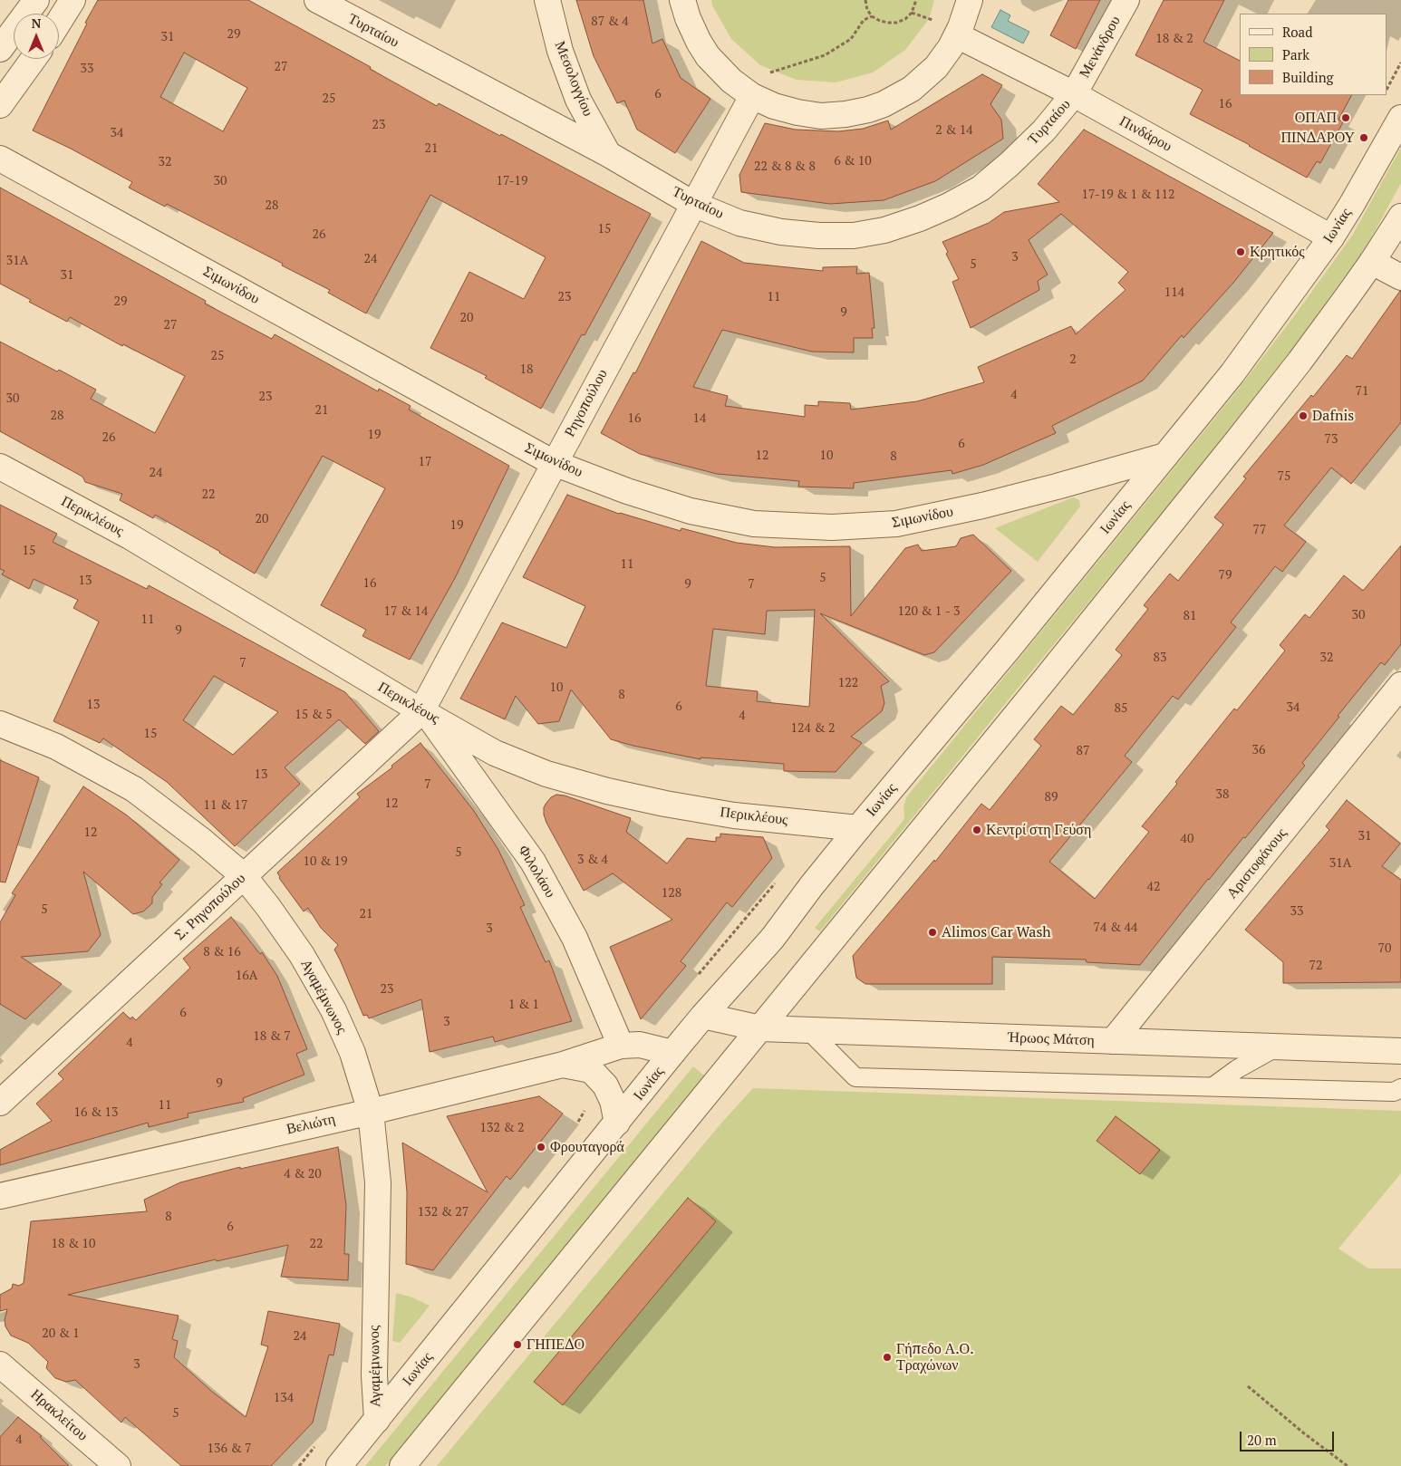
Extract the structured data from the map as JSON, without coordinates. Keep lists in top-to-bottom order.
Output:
{
  "streets": {
    "street": [
      "Τυρταίου",
      "Μενάνδρου",
      "Μεσολογγίου",
      "Πινδάρου",
      "Ιωνίας",
      "Σιμωνίδου",
      "Ρηγοπούλου",
      "Περικλέους",
      "Αριστοφάνους",
      "Φιλολάου",
      "Σ. Ρηγοπούλου",
      "Αγαμέμνωνος",
      "Ήρωος Μάτση",
      "Βελιώτη",
      "Ηρακλείτου"
    ]
  },
  "crossings": [
    ["Τυρταίου", "Μενάνδρου"],
    ["Τυρταίου", "Μεσολογγίου"],
    ["Τυρταίου", "Πινδάρου"],
    ["Τυρταίου", "Ρηγοπούλου"],
    ["Μενάνδρου", "Πινδάρου"],
    ["Πινδάρου", "Ιωνίας"],
    ["Ιωνίας", "Σιμωνίδου"],
    ["Ιωνίας", "Περικλέους"],
    ["Ιωνίας", "Αγαμέμνωνος"],
    ["Ιωνίας", "Ήρωος Μάτση"],
    ["Ιωνίας", "Βελιώτη"],
    ["Σιμωνίδου", "Ρηγοπούλου"],
    ["Ρηγοπούλου", "Περικλέους"],
    ["Ρηγοπούλου", "Φιλολάου"],
    ["Ρηγοπούλου", "Σ. Ρηγοπούλου"],
    ["Περικλέους", "Φιλολάου"],
    ["Περικλέους", "Σ. Ρηγοπούλου"],
    ["Αριστοφάνους", "Ήρωος Μάτση"],
    ["Φιλολάου", "Σ. Ρηγοπούλου"],
    ["Φιλολάου", "Βελιώτη"],
    ["Σ. Ρηγοπούλου", "Αγαμέμνωνος"],
    ["Αγαμέμνωνος", "Βελιώτη"]
  ],
  "places": [
    "ΟΠΑΠ",
    "ΠΙΝΔΑΡΟΥ",
    "Κρητικός",
    "Dafnis",
    "Κεντρί στη Γεύση",
    "Alimos Car Wash",
    "Φρουταγορά",
    "ΓΗΠΕΔΟ",
    "Γήπεδο Α.Ο. Τραχώνων"
  ],
  "house_numbers": [
    "87 & 4",
    "29",
    "31",
    "18 & 2",
    "27",
    "33",
    "6",
    "25",
    "16",
    "23",
    "2 & 14",
    "34",
    "21",
    "6 & 10",
    "32",
    "22 & 8 & 8",
    "30",
    "17-19",
    "17-19 & 1 & 112",
    "28",
    "15",
    "26",
    "3",
    "24",
    "31A",
    "5",
    "31",
    "114",
    "23",
    "11",
    "29",
    "9",
    "20",
    "27",
    "25",
    "2",
    "18",
    "71",
    "4",
    "23",
    "30",
    "21",
    "28",
    "16",
    "14",
    "19",
    "26",
    "73",
    "6",
    "12",
    "10",
    "8",
    "17",
    "24",
    "75",
    "22",
    "20",
    "19",
    "77",
    "15",
    "11",
    "79",
    "5",
    "13",
    "16",
    "9",
    "7",
    "17 & 14",
    "120 & 1 - 3",
    "30",
    "81",
    "11",
    "9",
    "83",
    "32",
    "7",
    "122",
    "10",
    "8",
    "13",
    "6",
    "34",
    "85",
    "15 & 5",
    "4",
    "124 & 2",
    "15",
    "36",
    "87",
    "13",
    "7",
    "38",
    "89",
    "12",
    "11 & 17",
    "12",
    "31",
    "40",
    "5",
    "3 & 4",
    "10 & 19",
    "31A",
    "42",
    "128",
    "5",
    "33",
    "21",
    "74 & 44",
    "3",
    "70",
    "8 & 16",
    "72",
    "16A",
    "23",
    "1 & 1",
    "6",
    "3",
    "18 & 7",
    "4",
    "9",
    "11",
    "16 & 13",
    "132 & 2",
    "4 & 20",
    "132 & 27",
    "8",
    "6",
    "18 & 10",
    "22",
    "20 & 1",
    "24",
    "3",
    "134",
    "5",
    "4",
    "136 & 7"
  ],
  "legend": ["Road", "Park", "Building"],
  "scale_bar": "20 m",
  "north": "top"
}
